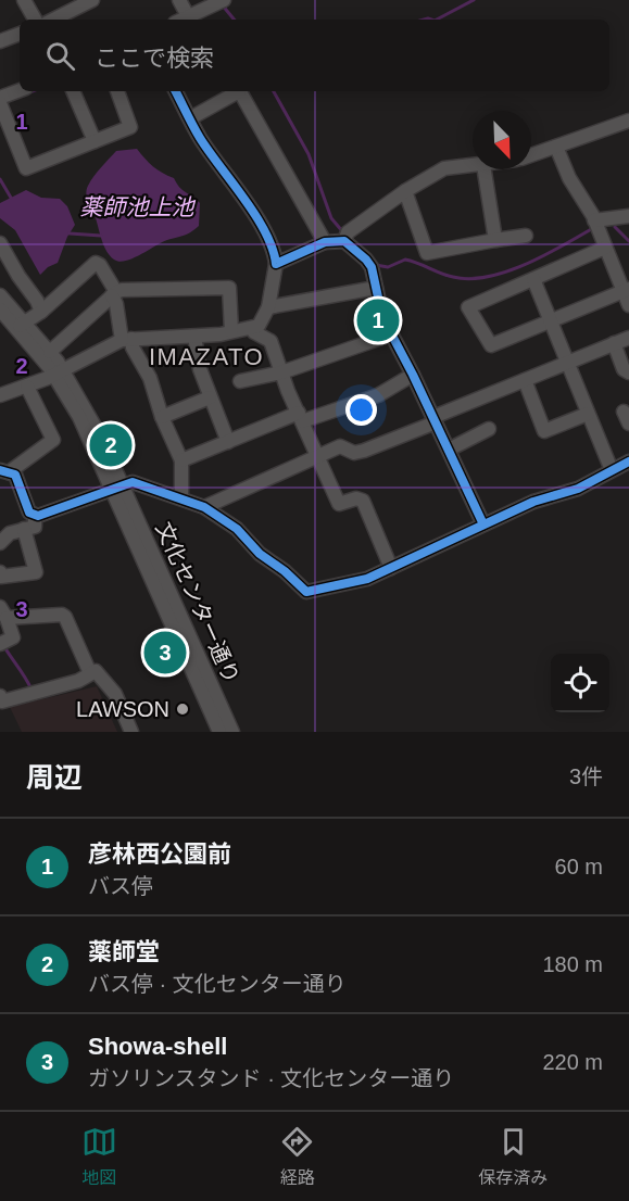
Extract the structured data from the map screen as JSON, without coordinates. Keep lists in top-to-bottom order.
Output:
{
  "streets": {
    "street": ["文化センター通り"]
  },
  "districts": ["IMAZATO"],
  "water": ["薬師池上池"],
  "places": ["LAWSON"],
  "north": "bottom right",
  "page": {
    "search": "ここで検索",
    "pins": ["1", "2", "3"],
    "heading": ["周辺", "3件"],
    "list": [
      {
        "mark": "1",
        "name": "彦林西公園前",
        "note": "バス停",
        "value": "60 m"
      },
      {
        "mark": "2",
        "name": "薬師堂",
        "note": "バス停 · 文化センター通り",
        "value": "180 m"
      },
      {
        "mark": "3",
        "name": "Showa-shell",
        "note": "ガソリンスタンド · 文化センター通り",
        "value": "220 m"
      }
    ],
    "nav": ["地図", "経路", "保存済み"]
  },
  "grid": {
    "rows": ["1", "2", "3"]
  }
}
